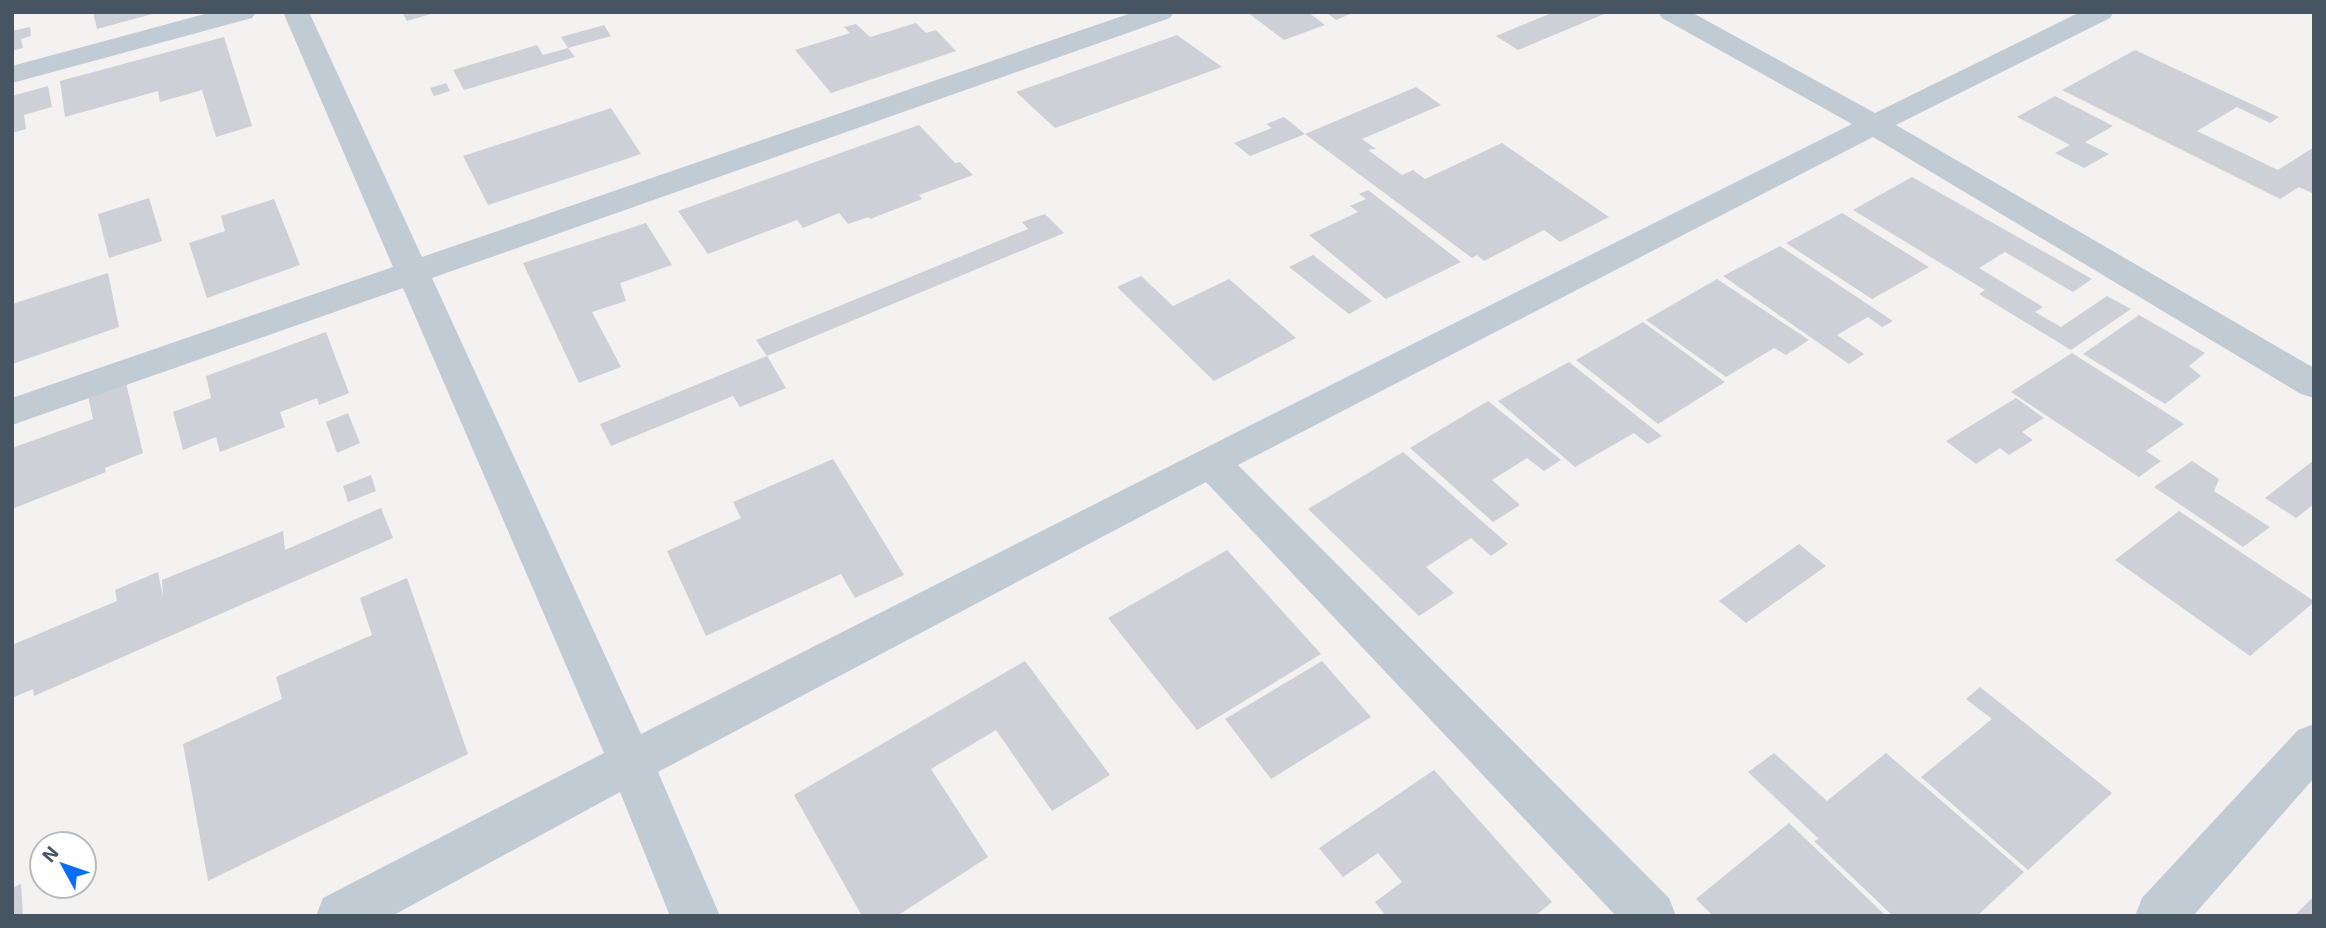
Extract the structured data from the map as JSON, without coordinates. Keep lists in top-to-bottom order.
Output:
{
  "north": "top left"
}
